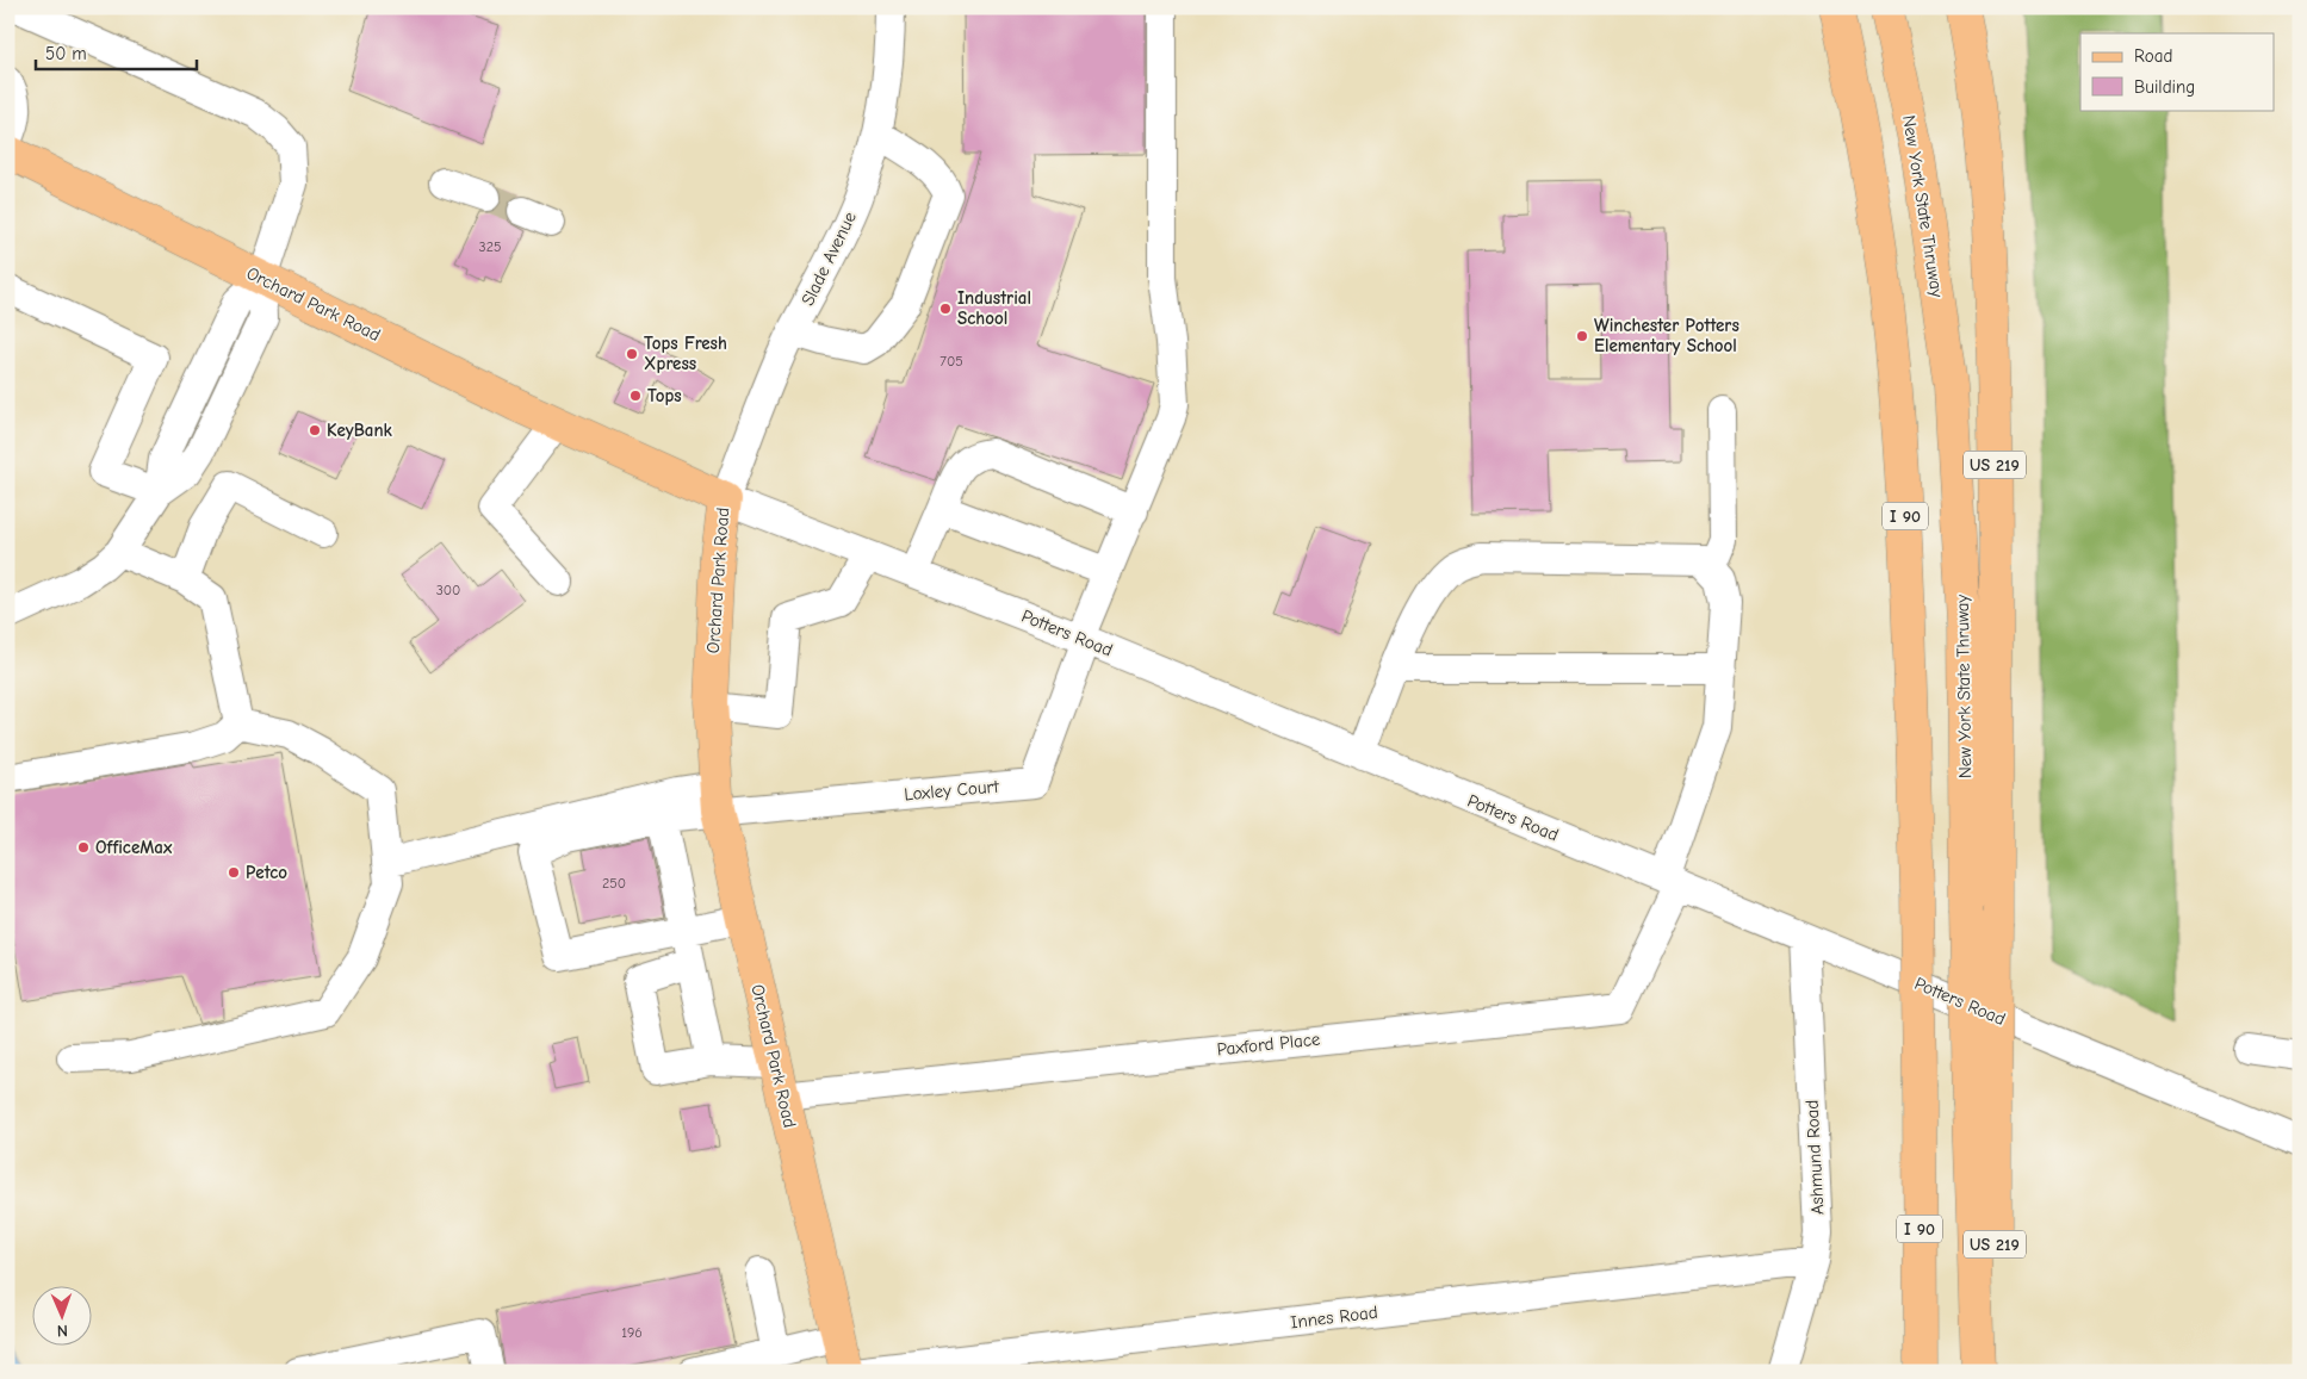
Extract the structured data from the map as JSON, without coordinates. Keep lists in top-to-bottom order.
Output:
{
  "streets": {
    "main road": [
      "New York State Thruway",
      "Orchard Park Road",
      "US 219",
      "I 90"
    ],
    "street": [
      "Slade Avenue",
      "Potters Road",
      "Loxley Court",
      "Paxford Place",
      "Ashmund Road",
      "Innes Road"
    ]
  },
  "crossings": [
    ["New York State Thruway", "US 219"],
    ["Slade Avenue", "Orchard Park Road"],
    ["Slade Avenue", "Potters Road"],
    ["Orchard Park Road", "Potters Road"],
    ["Orchard Park Road", "Loxley Court"],
    ["Orchard Park Road", "Paxford Place"],
    ["Potters Road", "Loxley Court"],
    ["Potters Road", "Paxford Place"],
    ["Potters Road", "Ashmund Road"],
    ["Ashmund Road", "Innes Road"]
  ],
  "places": [
    "Industrial School",
    "Winchester Potters Elementary School",
    "Tops Fresh Xpress",
    "Tops",
    "KeyBank",
    "OfficeMax",
    "Petco"
  ],
  "house_numbers": [
    "325",
    "705",
    "300",
    "250",
    "196"
  ],
  "legend": ["Road", "Building"],
  "scale_bar": "50 m",
  "north": "bottom"
}
